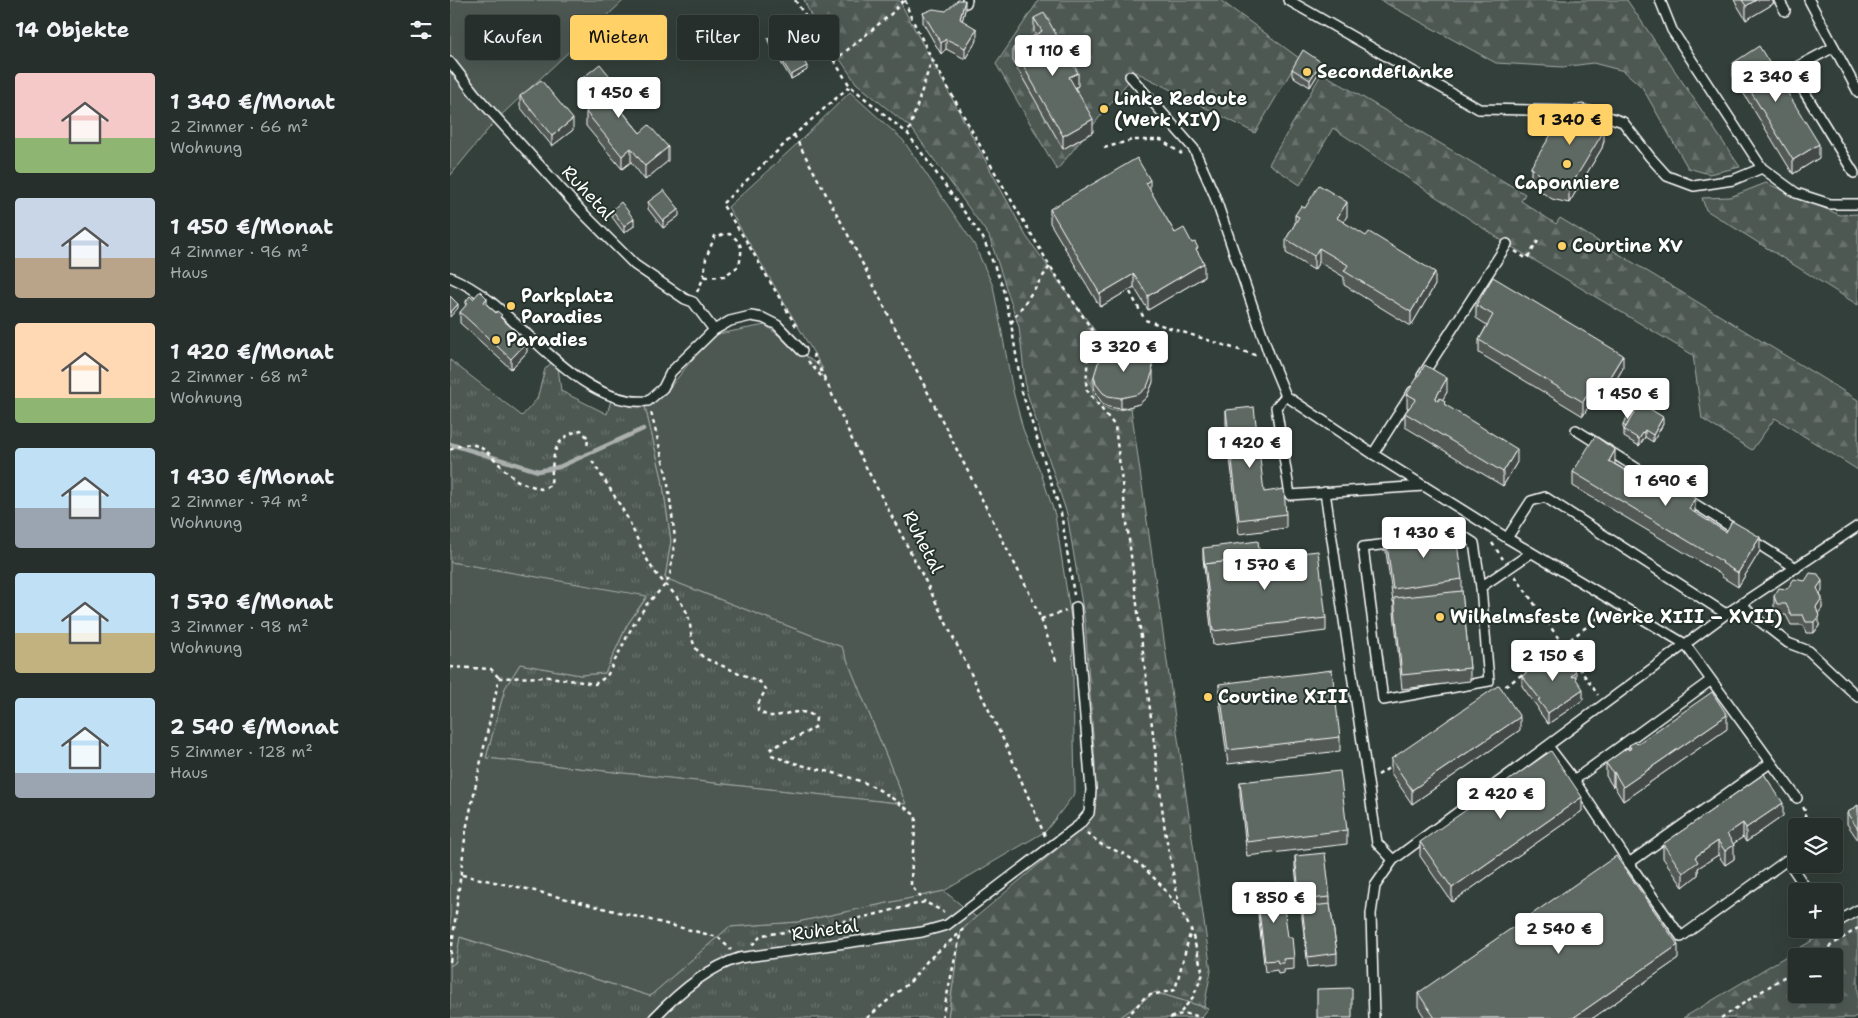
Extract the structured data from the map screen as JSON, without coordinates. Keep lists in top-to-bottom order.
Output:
{
  "streets": {
    "lane": ["Ruhetal"]
  },
  "places": [
    "Secondeflanke",
    "Linke Redoute (Werk XIV)",
    "Caponniere",
    "Courtine XV",
    "Parkplatz Paradies",
    "Paradies",
    "Wilhelmsfeste (Werke XIII – XVII)",
    "Courtine XIII"
  ],
  "page": {
    "heading": "14 Objekte",
    "chip": [
      "Kaufen",
      "Mieten",
      "Filter",
      "Neu"
    ],
    "price": [
      "1 110 €",
      "2 340 €",
      "1 450 €",
      "1 340 €",
      "3 320 €",
      "1 450 €",
      "1 420 €",
      "1 690 €",
      "1 430 €",
      "1 570 €",
      "2 150 €",
      "2 420 €",
      "1 850 €",
      "2 540 €"
    ],
    "list": [
      {
        "name": "1 340 €/Monat",
        "note": "2 Zimmer · 66 m² · Wohnung"
      },
      {
        "name": "1 450 €/Monat",
        "note": "4 Zimmer · 96 m² · Haus"
      },
      {
        "name": "1 420 €/Monat",
        "note": "2 Zimmer · 68 m² · Wohnung"
      },
      {
        "name": "1 430 €/Monat",
        "note": "2 Zimmer · 74 m² · Wohnung"
      },
      {
        "name": "1 570 €/Monat",
        "note": "3 Zimmer · 98 m² · Wohnung"
      },
      {
        "name": "2 540 €/Monat",
        "note": "5 Zimmer · 128 m² · Haus"
      }
    ],
    "map_buttons": ["+", "−"]
  }
}
